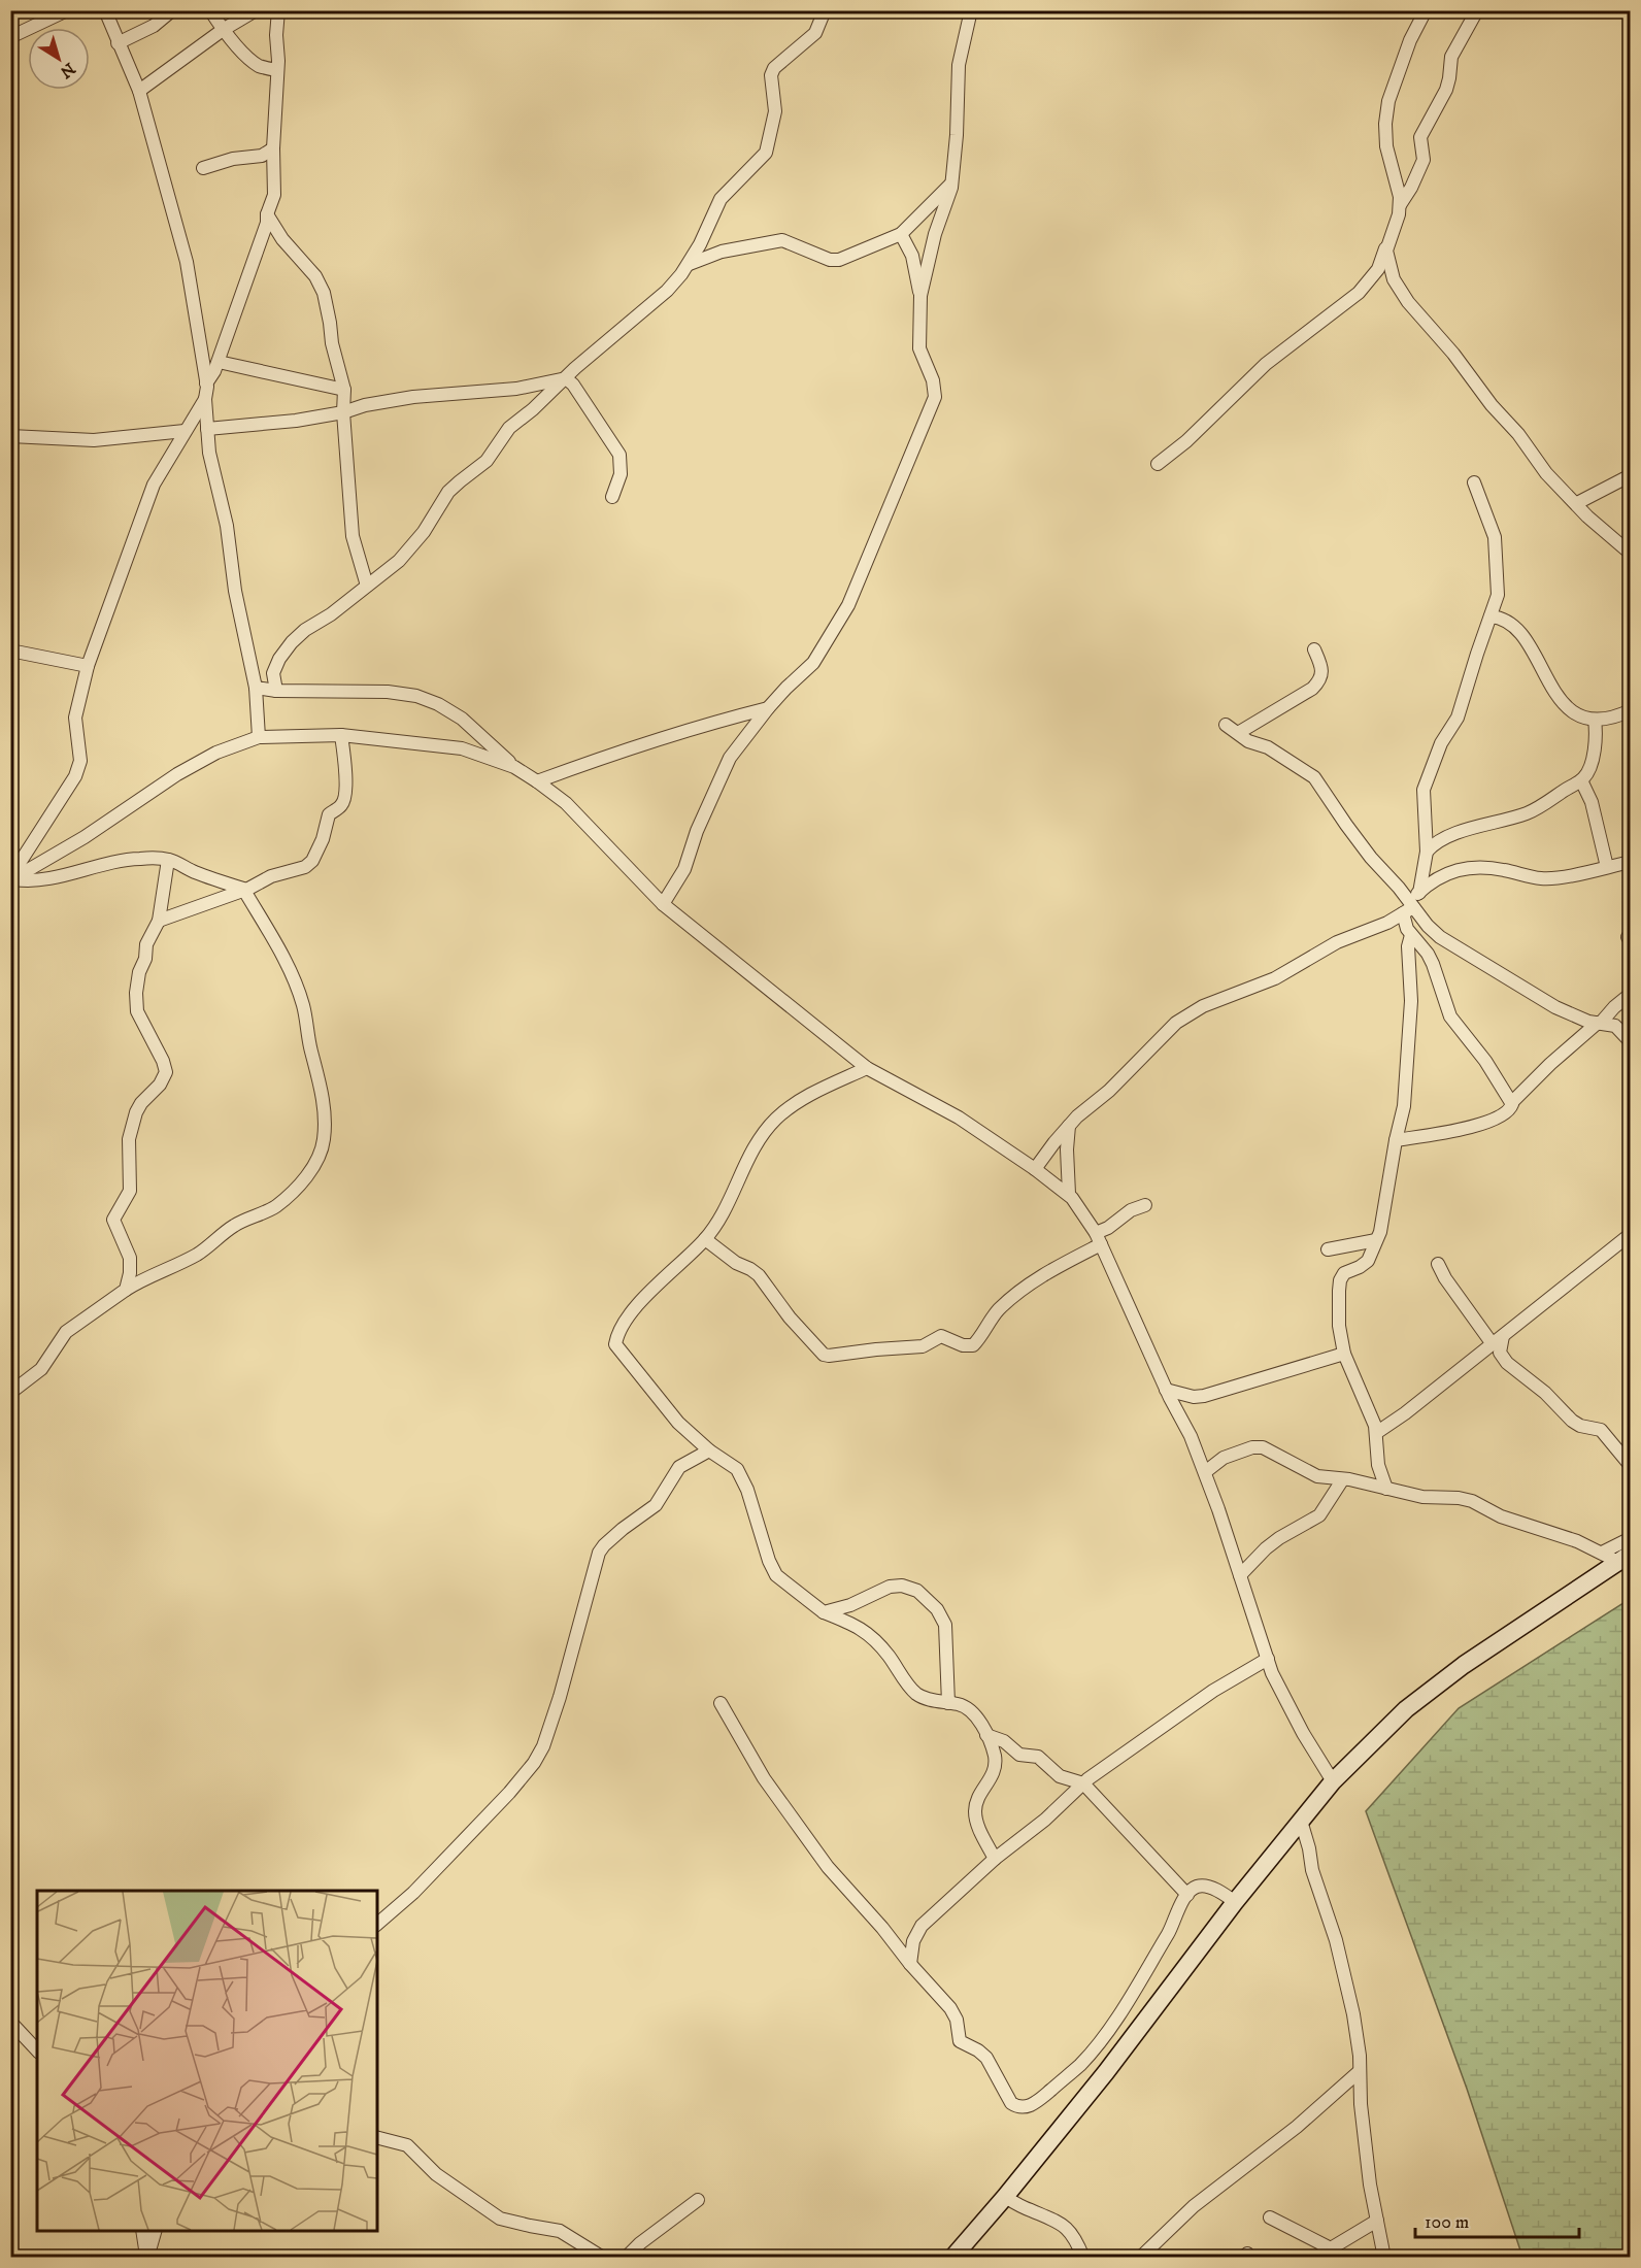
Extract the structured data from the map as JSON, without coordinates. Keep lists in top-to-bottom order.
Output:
{
  "scale_bar": "100 m",
  "north": "bottom right"
}
